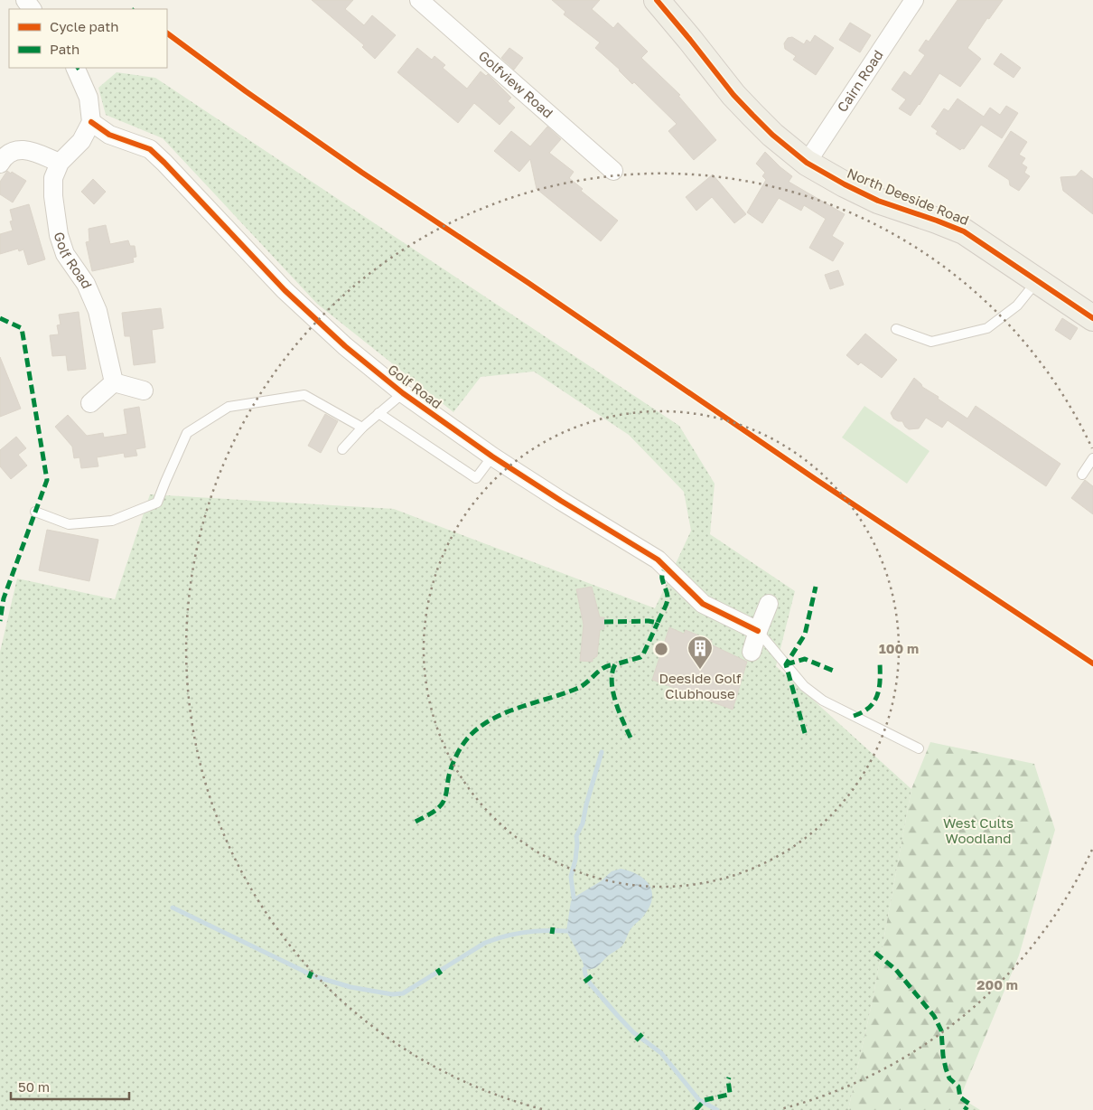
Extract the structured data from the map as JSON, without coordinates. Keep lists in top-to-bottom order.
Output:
{
  "streets": {
    "main road": ["North Deeside Road"],
    "street": ["Cairn Road", "Golfview Road", "Golf Road"]
  },
  "crossings": [
    ["Cairn Road", "North Deeside Road"]
  ],
  "parks": ["West Cults Woodland"],
  "places": {
    "building": ["Deeside Golf Clubhouse"]
  },
  "legend": ["Cycle path", "Path"],
  "scale_bar": "50 m",
  "rings": ["100 m", "200 m"]
}
